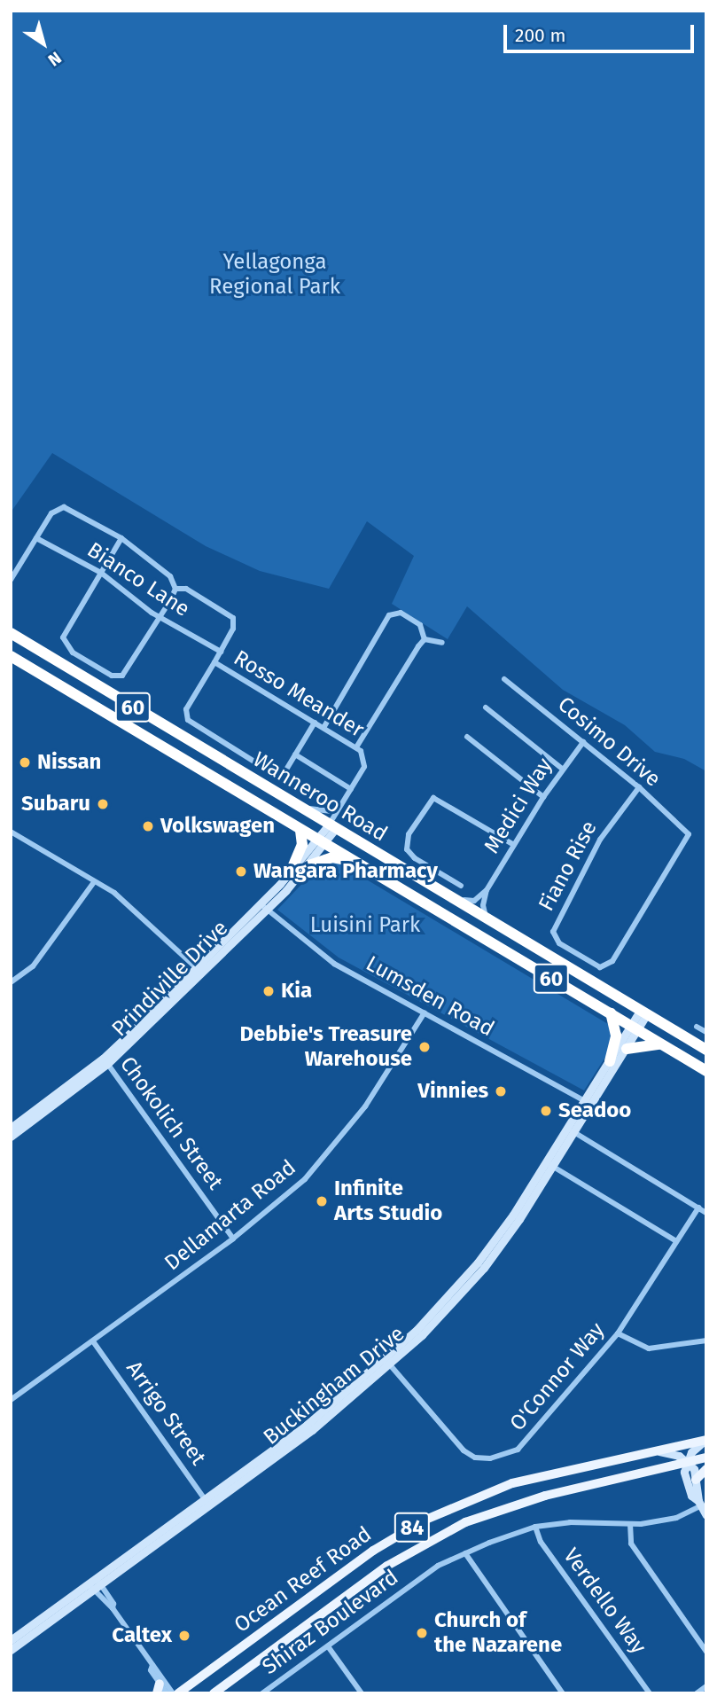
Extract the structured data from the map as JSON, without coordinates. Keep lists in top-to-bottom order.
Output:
{
  "streets": {
    "highway": ["60", "Wanneroo Road"],
    "main road": ["84", "Ocean Reef Road"],
    "street": [
      "Bianco Lane",
      "Rosso Meander",
      "Cosimo Drive",
      "Medici Way",
      "Fiano Rise",
      "Prindiville Drive",
      "Lumsden Road",
      "Chokolich Street",
      "Dellamarta Road",
      "O'Connor Way",
      "Buckingham Drive",
      "Arrigo Street",
      "Verdello Way",
      "Shiraz Boulevard"
    ]
  },
  "crossings": [
    ["Bianco Lane", "Rosso Meander"],
    ["Rosso Meander", "Wanneroo Road"],
    ["Rosso Meander", "Prindiville Drive"],
    ["Cosimo Drive", "Medici Way"],
    ["Cosimo Drive", "Fiano Rise"],
    ["Wanneroo Road", "Prindiville Drive"],
    ["Wanneroo Road", "Buckingham Drive"],
    ["Prindiville Drive", "Lumsden Road"],
    ["Prindiville Drive", "Chokolich Street"],
    ["Lumsden Road", "Dellamarta Road"],
    ["Lumsden Road", "Buckingham Drive"],
    ["Chokolich Street", "Dellamarta Road"],
    ["Dellamarta Road", "Arrigo Street"],
    ["O'Connor Way", "Buckingham Drive"],
    ["Buckingham Drive", "Arrigo Street"],
    ["Verdello Way", "Shiraz Boulevard"]
  ],
  "parks": ["Yellagonga Regional Park", "Luisini Park"],
  "places": [
    "Nissan",
    "Subaru",
    "Volkswagen",
    "Wangara Pharmacy",
    "Kia",
    "Debbie's Treasure Warehouse",
    "Vinnies",
    "Seadoo",
    "Infinite Arts Studio",
    "Church of the Nazarene",
    "Caltex"
  ],
  "scale_bar": "200 m",
  "north": "bottom right"
}
